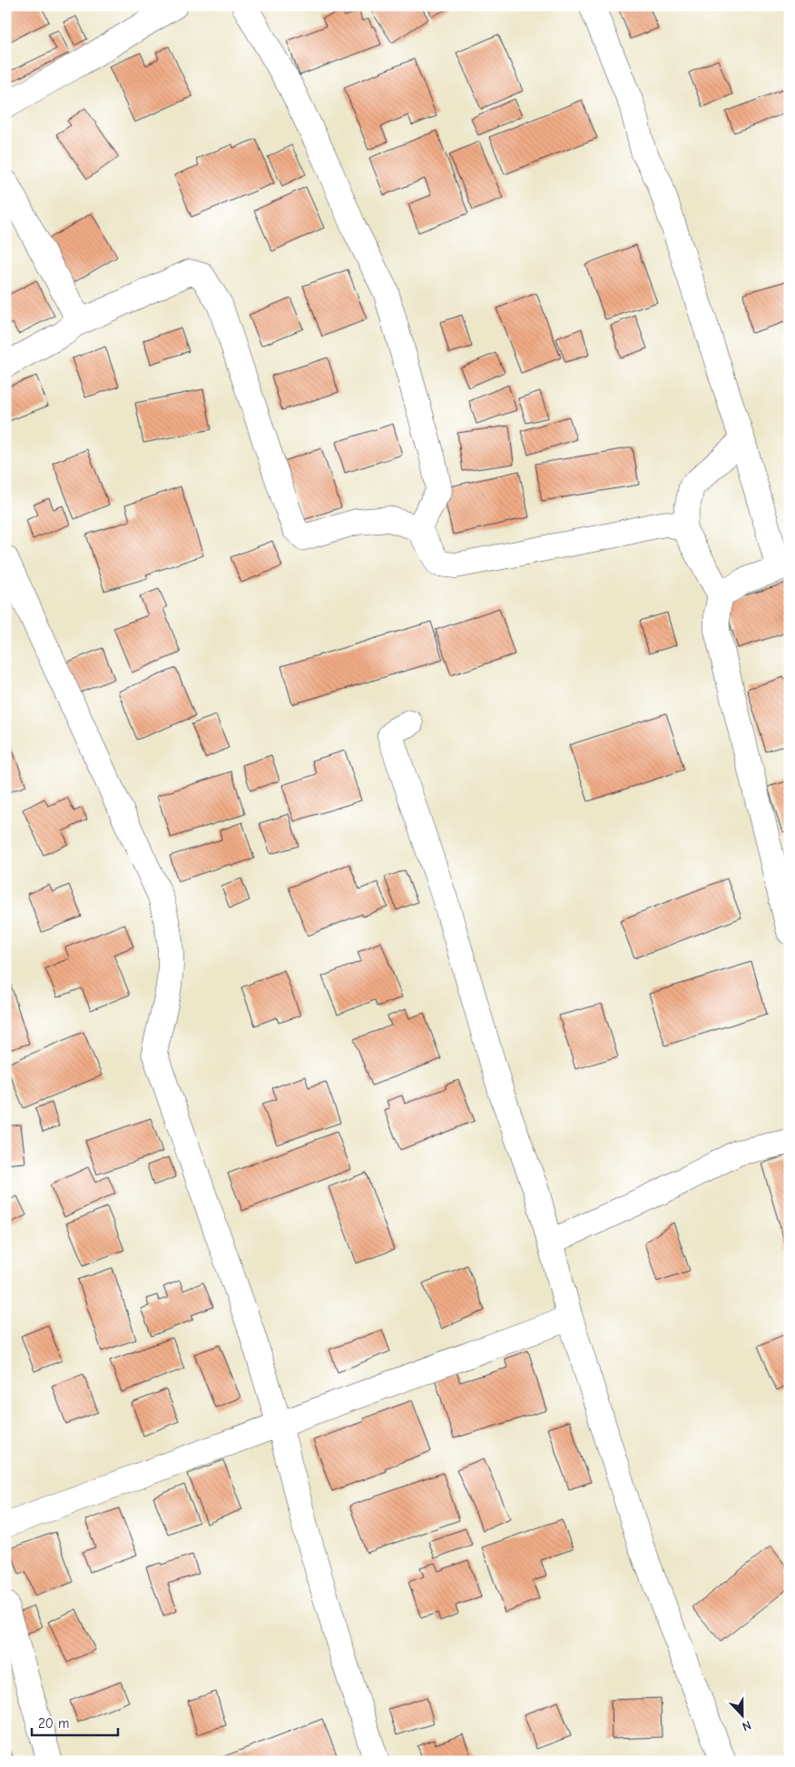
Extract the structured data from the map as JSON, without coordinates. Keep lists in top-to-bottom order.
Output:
{
  "scale_bar": "20 m",
  "north": "bottom"
}
